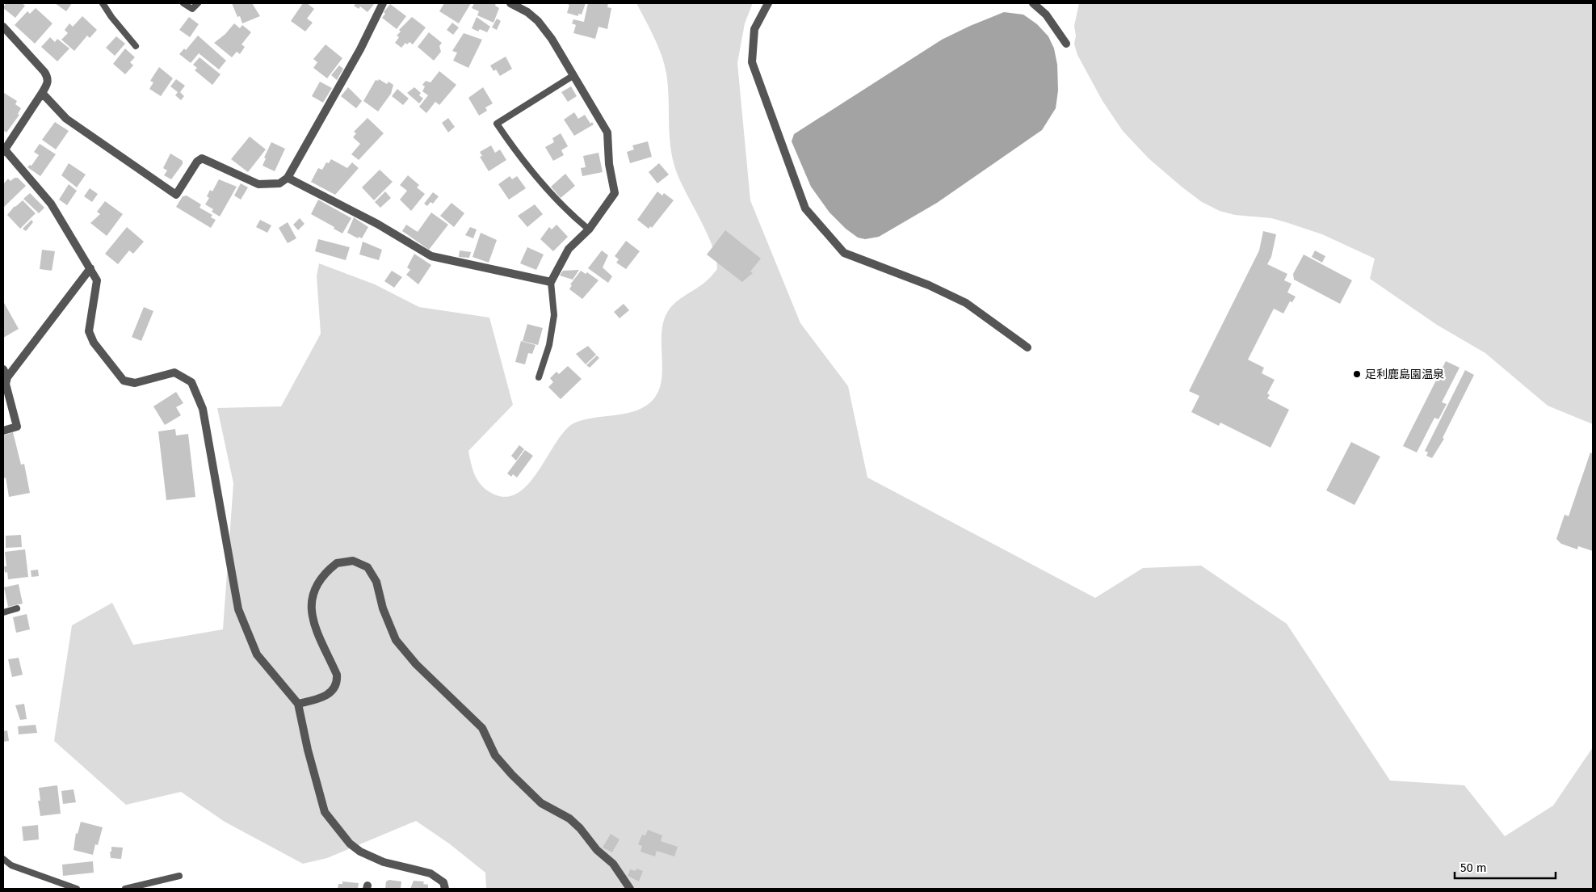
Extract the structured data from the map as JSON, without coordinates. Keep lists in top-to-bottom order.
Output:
{
  "places": ["足利鹿島園温泉"],
  "scale_bar": "50 m"
}
